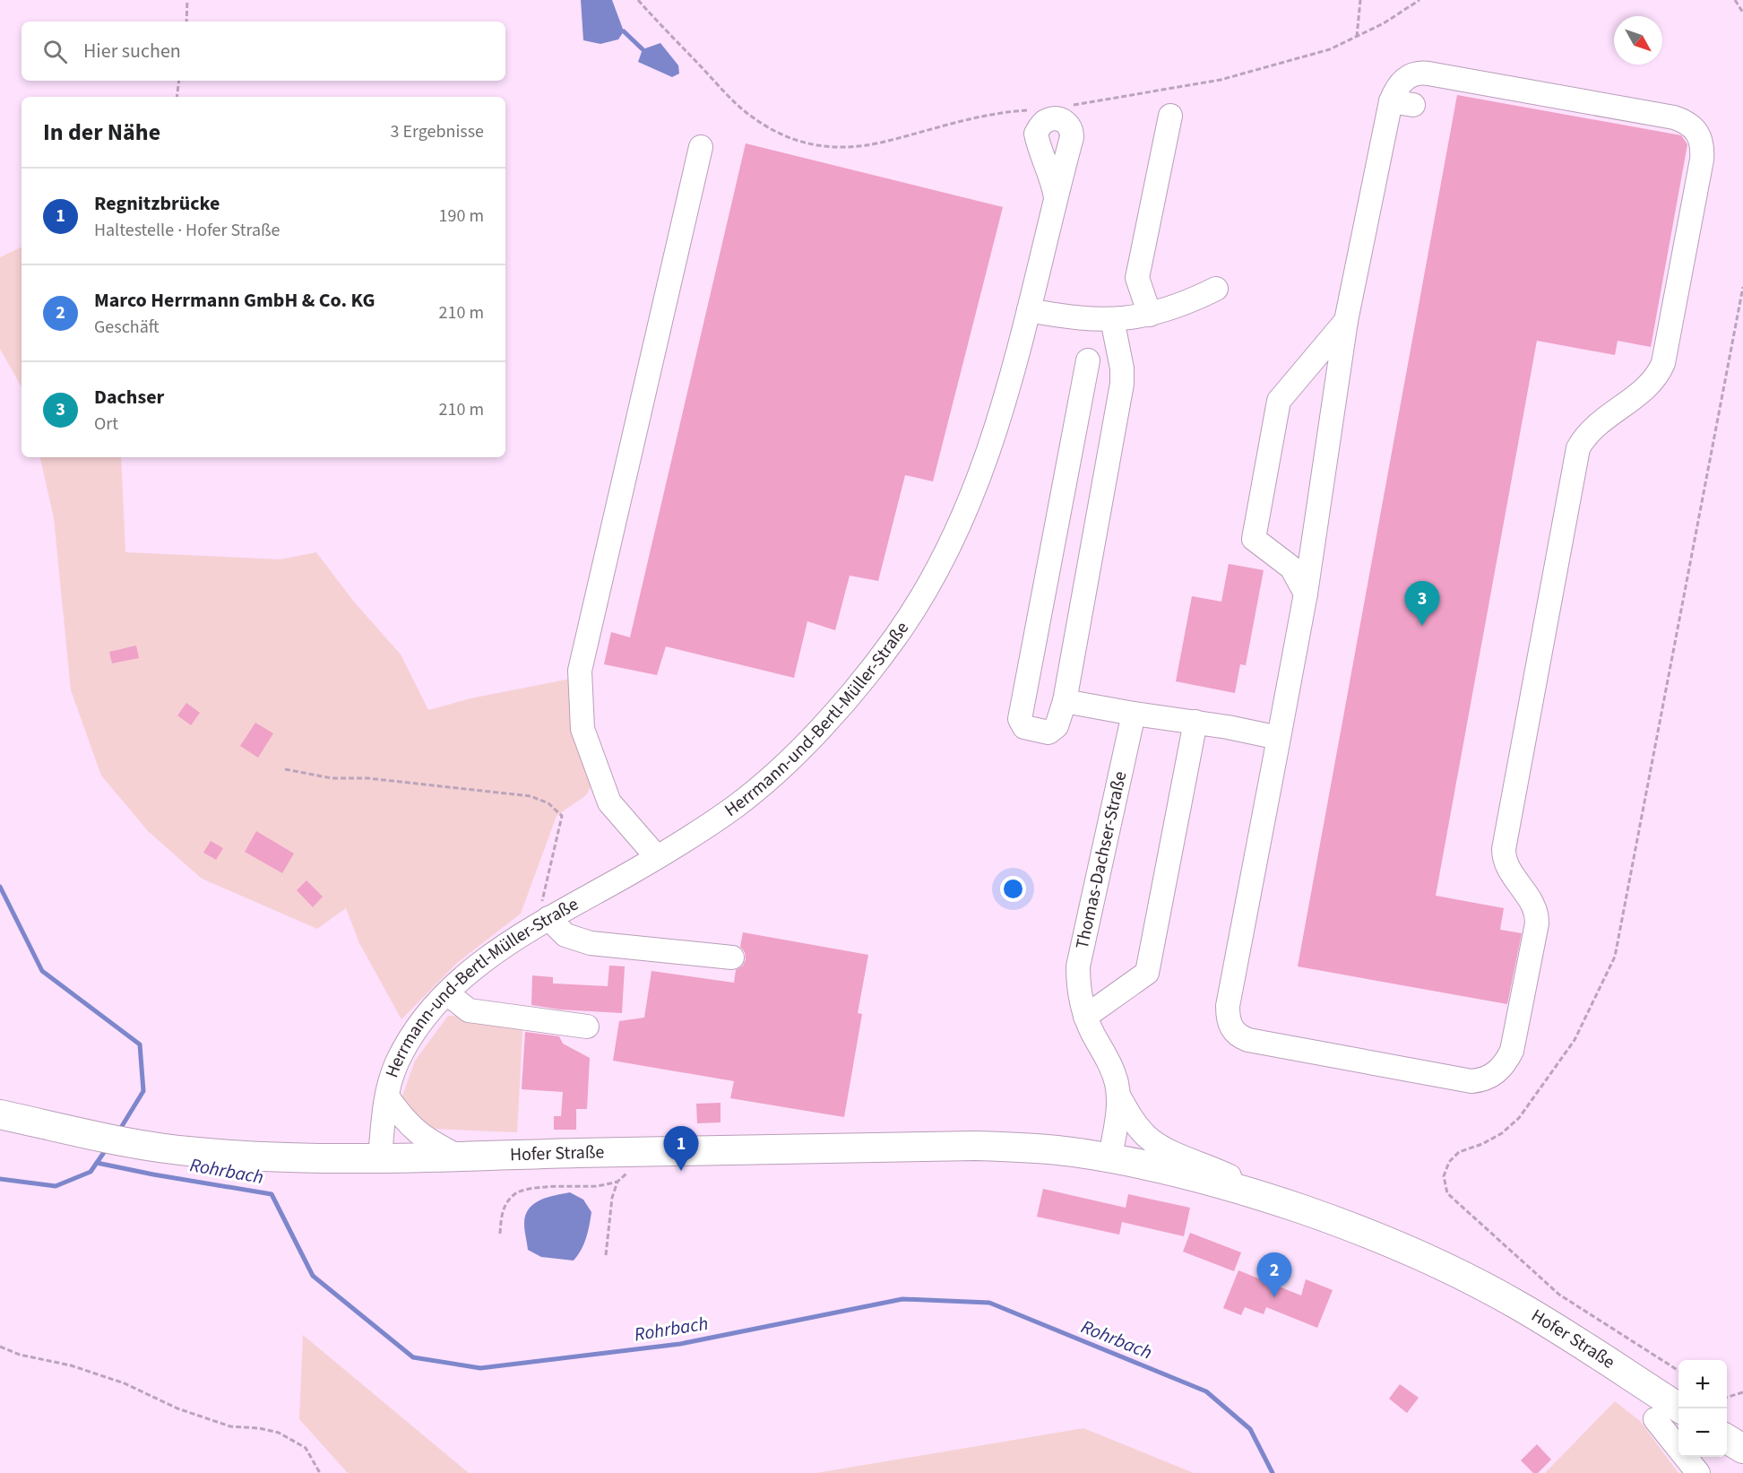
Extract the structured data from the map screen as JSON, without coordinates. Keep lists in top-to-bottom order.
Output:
{
  "streets": {
    "main road": ["Hofer Straße"],
    "street": ["Herrmann-und-Bertl-Müller-Straße", "Thomas-Dachser-Straße"]
  },
  "crossings": [
    ["Herrmann-und-Bertl-Müller-Straße", "Hofer Straße"]
  ],
  "water": ["Rohrbach"],
  "north": "bottom right",
  "page": {
    "search": "Hier suchen",
    "heading": ["In der Nähe", "3 Ergebnisse"],
    "list": [
      {
        "mark": "1",
        "name": "Regnitzbrücke",
        "note": "Haltestelle · Hofer Straße",
        "value": "190 m"
      },
      {
        "mark": "2",
        "name": "Marco Herrmann GmbH & Co. KG",
        "note": "Geschäft",
        "value": "210 m"
      },
      {
        "mark": "3",
        "name": "Dachser",
        "note": "Ort",
        "value": "210 m"
      }
    ],
    "pins": ["3", "1", "2"],
    "map_buttons": ["+", "−"]
  }
}
